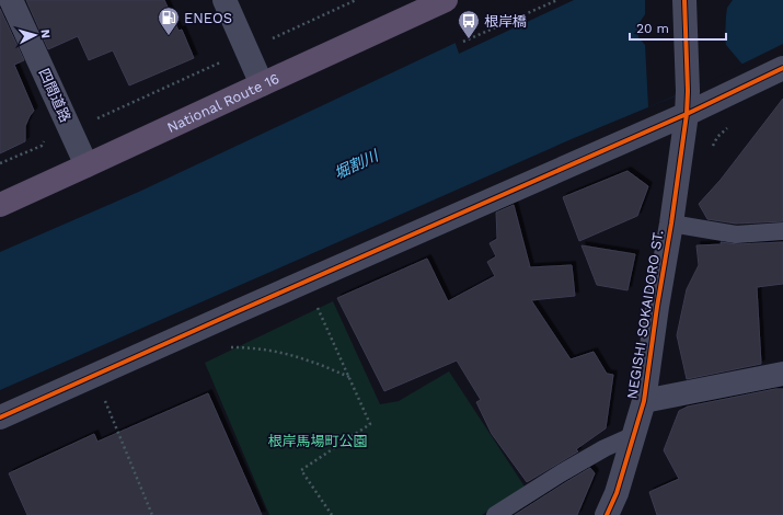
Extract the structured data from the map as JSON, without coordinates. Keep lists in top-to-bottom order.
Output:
{
  "streets": {
    "highway": ["National Route 16"],
    "street": ["四間道路", "NEGISHI SOKAIDORO ST."]
  },
  "crossings": [
    ["四間道路", "National Route 16"]
  ],
  "water": ["堀割川"],
  "parks": ["根岸馬場町公園"],
  "places": {
    "fuel station": ["ENEOS"],
    "bus stop": ["根岸橋"]
  },
  "scale_bar": "20 m",
  "north": "right"
}
